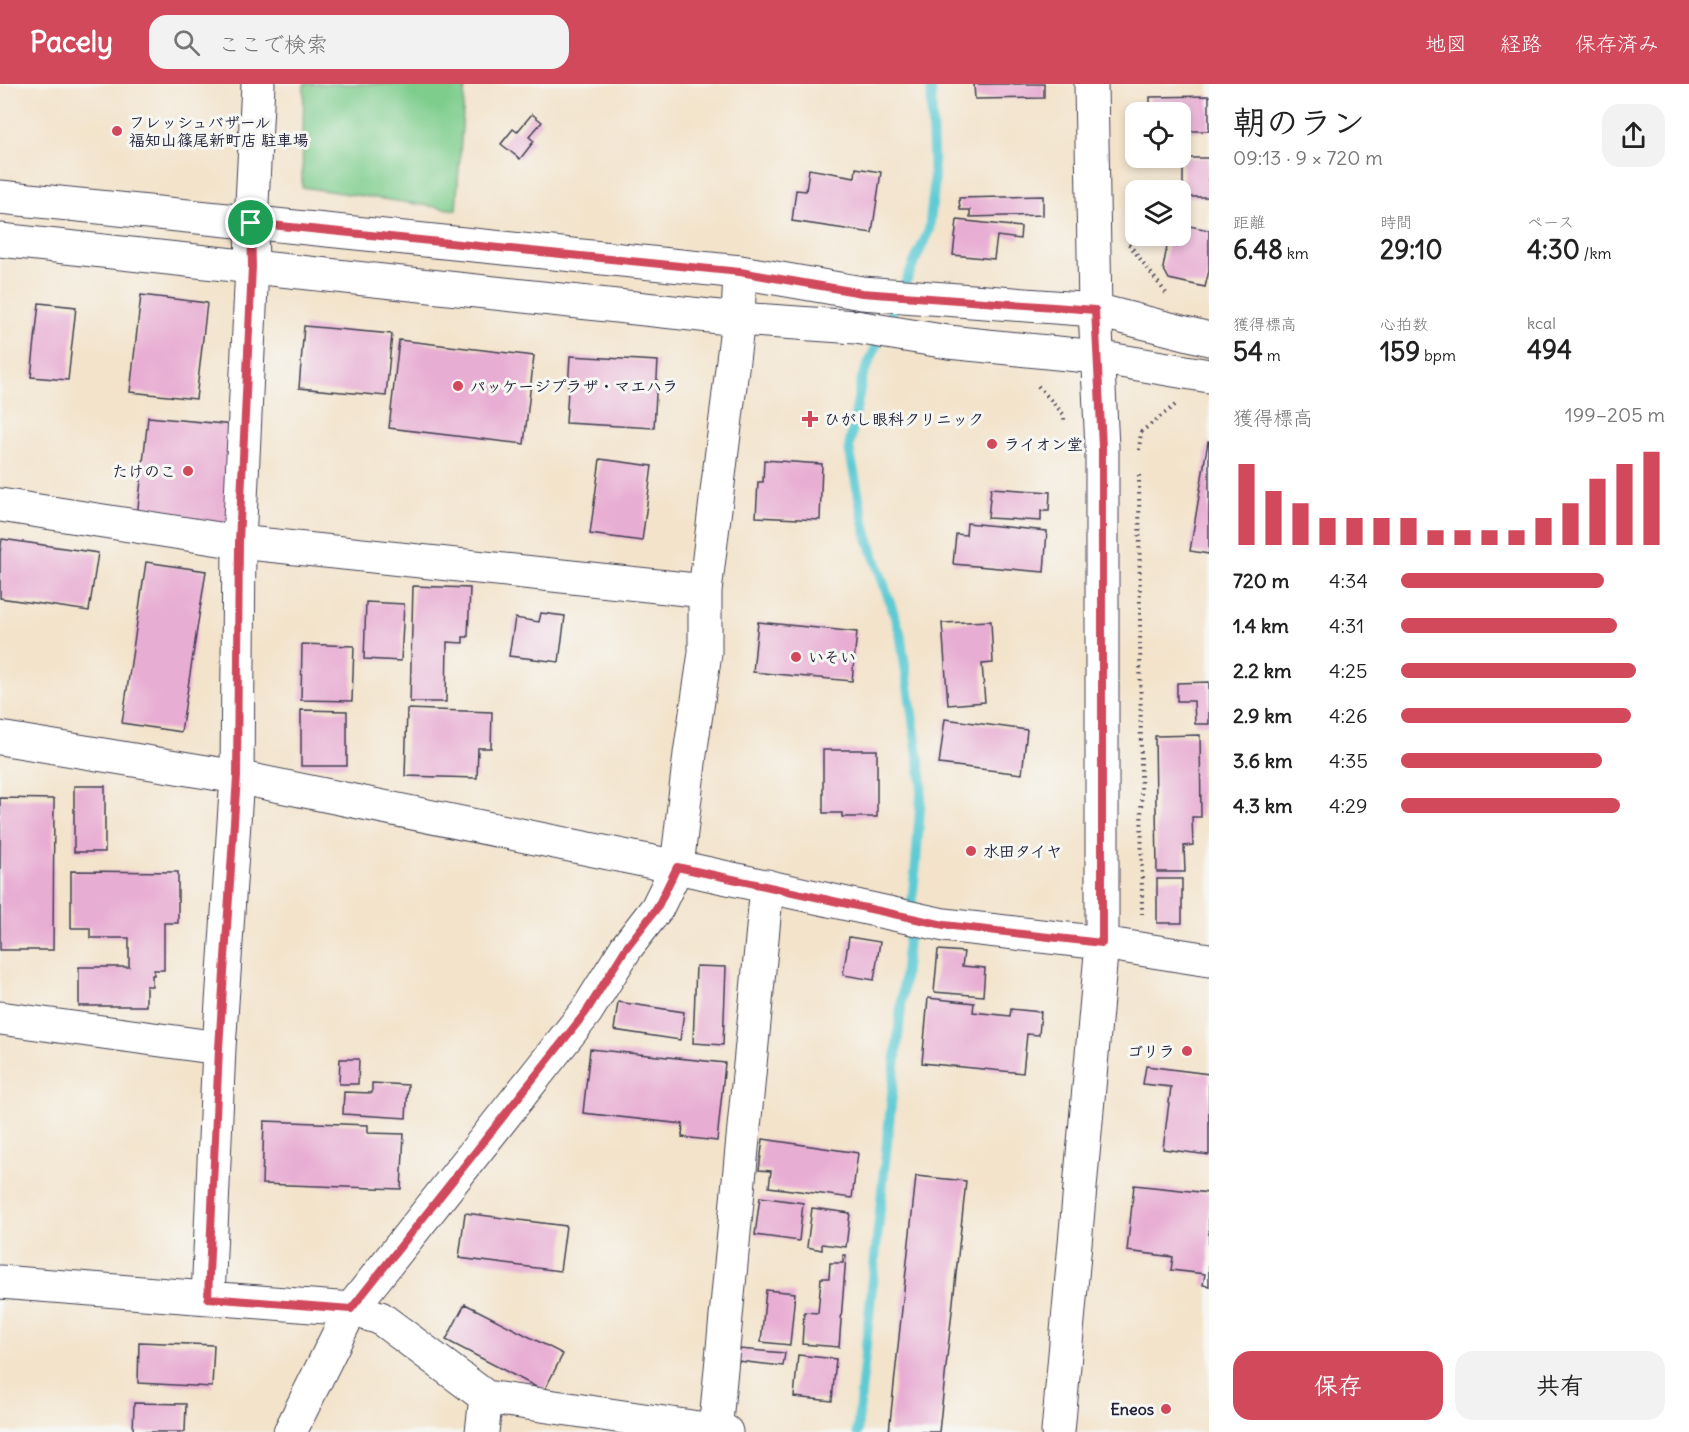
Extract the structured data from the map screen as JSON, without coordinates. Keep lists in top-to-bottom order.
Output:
{
  "places": {
    "other": [
      "フレッシュバザール 福知山篠尾新町店 駐車場",
      "パッケージプラザ・マエハラ",
      "ライオン堂",
      "たけのこ",
      "いそい",
      "水田タイヤ",
      "ゴリラ",
      "Eneos"
    ],
    "health": ["ひがし眼科クリニック"]
  },
  "page": {
    "header": "Pacely",
    "search": "ここで検索",
    "nav": ["地図", "経路", "保存済み"],
    "heading": ["朝のラン", "09:13 · 9 × 720 m"],
    "stats": [
      ["距離", "6.48 km"],
      ["時間", "29:10"],
      ["ペース", "4:30 /km"],
      ["獲得標高", "54 m"],
      ["心拍数", "159 bpm"],
      ["kcal", "494"]
    ],
    "chart": ["獲得標高", "199–205 m"],
    "list": [
      {
        "name": "720 m",
        "note": "4:34"
      },
      {
        "name": "1.4 km",
        "note": "4:31"
      },
      {
        "name": "2.2 km",
        "note": "4:25"
      },
      {
        "name": "2.9 km",
        "note": "4:26"
      },
      {
        "name": "3.6 km",
        "note": "4:35"
      },
      {
        "name": "4.3 km",
        "note": "4:29"
      }
    ],
    "buttons": ["保存", "共有"]
  }
}
